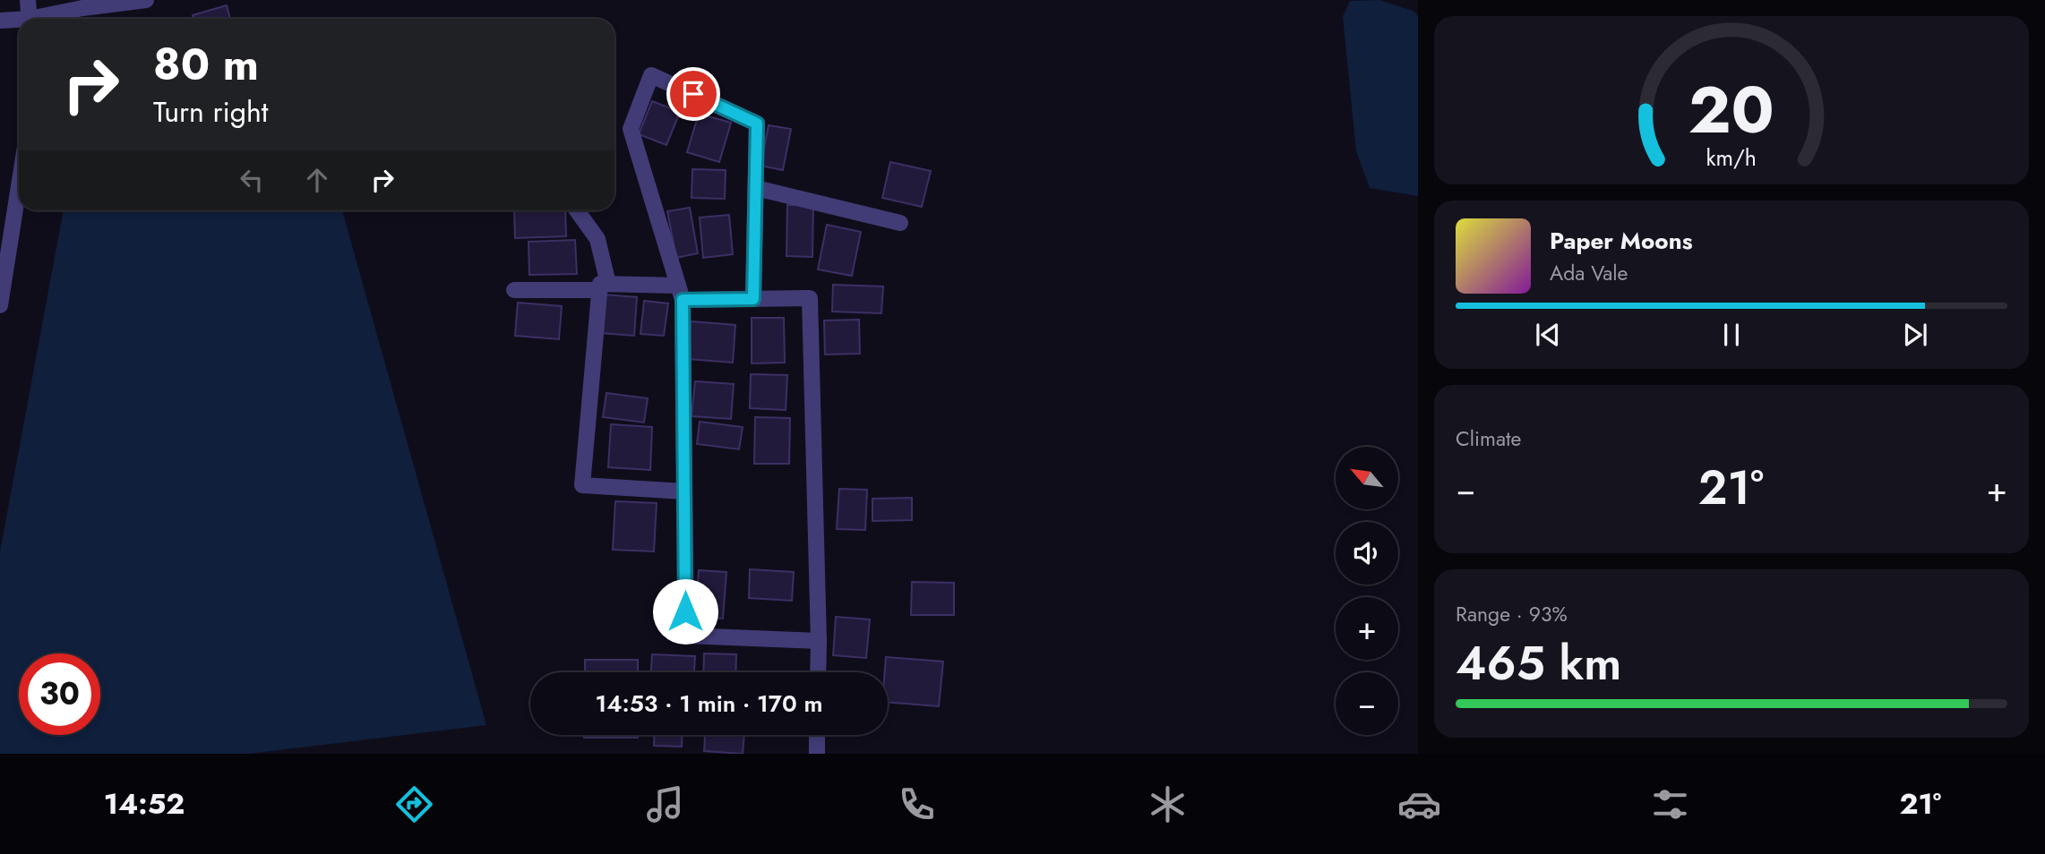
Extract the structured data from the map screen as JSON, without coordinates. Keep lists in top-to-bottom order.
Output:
{
  "north": "top left",
  "page": {
    "turn": ["80 m", "Turn right"],
    "song": ["Paper Moons", "Ada Vale"],
    "tile": [
      "Climate",
      ["Range · 93%", "465 km"]
    ],
    "map_buttons": ["+", "−"],
    "heat": ["−", "21°", "+"],
    "limit": "30",
    "trip": "14:53 · 1 min · 170 m",
    "tabs": ["14:52", "21°"],
    "gauge": ["20", "km/h"]
  }
}
